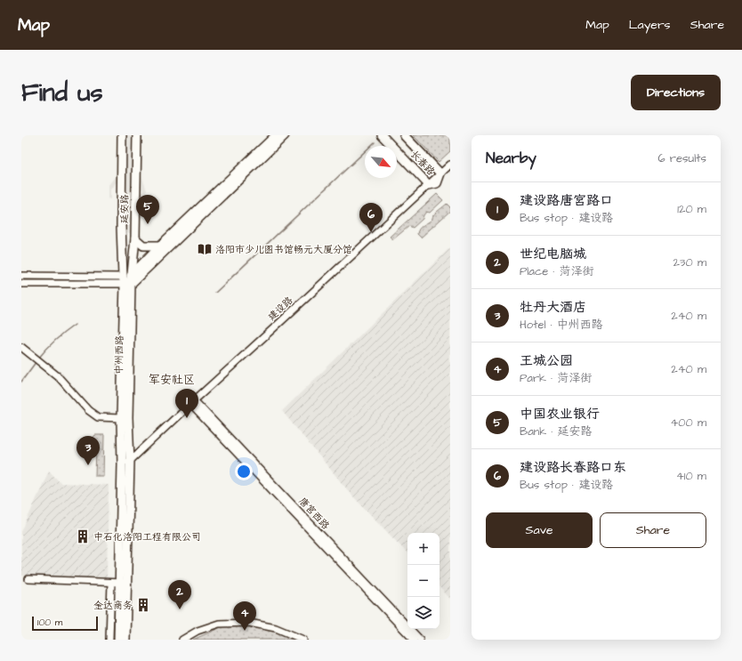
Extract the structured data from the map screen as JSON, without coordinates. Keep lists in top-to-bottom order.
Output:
{
  "streets": {
    "main road": ["长春路", "延安路", "中州西路"],
    "street": ["建设路", "唐宫西路"]
  },
  "crossings": [
    ["长春路", "建设路"],
    ["延安路", "中州西路"],
    ["建设路", "中州西路"],
    ["建设路", "唐宫西路"]
  ],
  "districts": ["军安社区"],
  "places": {
    "library": ["洛阳市少儿图书馆畅元大厦分馆"],
    "building": ["中石化洛阳工程有限公司", "金达商务"]
  },
  "scale_bar": "100 m",
  "north": "bottom right",
  "page": {
    "header": "Map",
    "nav": ["Map", "Layers", "Share"],
    "buttons": [
      "Directions",
      ["Save", "Share"]
    ],
    "title": "Find us",
    "heading": ["Nearby", "6 results"],
    "list": [
      {
        "mark": "1",
        "name": "建设路唐宫路口",
        "note": "Bus stop · 建设路",
        "value": "120 m"
      },
      {
        "mark": "2",
        "name": "世纪电脑城",
        "note": "Place · 菏泽街",
        "value": "230 m"
      },
      {
        "mark": "3",
        "name": "牡丹大酒店",
        "note": "Hotel · 中州西路",
        "value": "240 m"
      },
      {
        "mark": "4",
        "name": "王城公园",
        "note": "Park · 菏泽街",
        "value": "240 m"
      },
      {
        "mark": "5",
        "name": "中国农业银行",
        "note": "Bank · 延安路",
        "value": "400 m"
      },
      {
        "mark": "6",
        "name": "建设路长春路口东",
        "note": "Bus stop · 建设路",
        "value": "410 m"
      }
    ],
    "pins": [
      "5",
      "6",
      "1",
      "3",
      "2",
      "4"
    ],
    "map_buttons": ["+", "−"],
    "scale": "100 m"
  }
}
